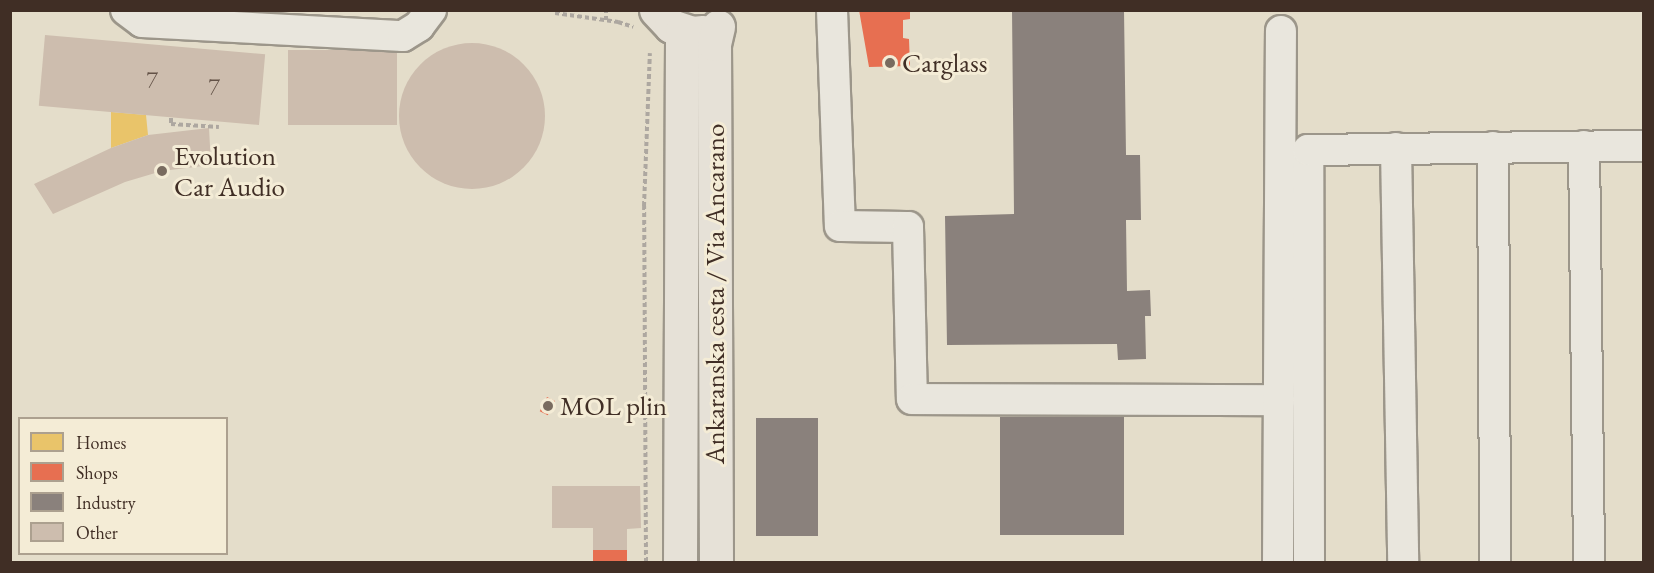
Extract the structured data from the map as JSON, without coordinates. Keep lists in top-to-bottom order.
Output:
{
  "streets": {
    "main road": ["Ankaranska cesta / Via Ancarano"]
  },
  "places": ["Carglass", "Evolution Car Audio", "MOL plin"],
  "house_numbers": ["7", "7"],
  "legend": [
    "Homes",
    "Shops",
    "Industry",
    "Other"
  ]
}
